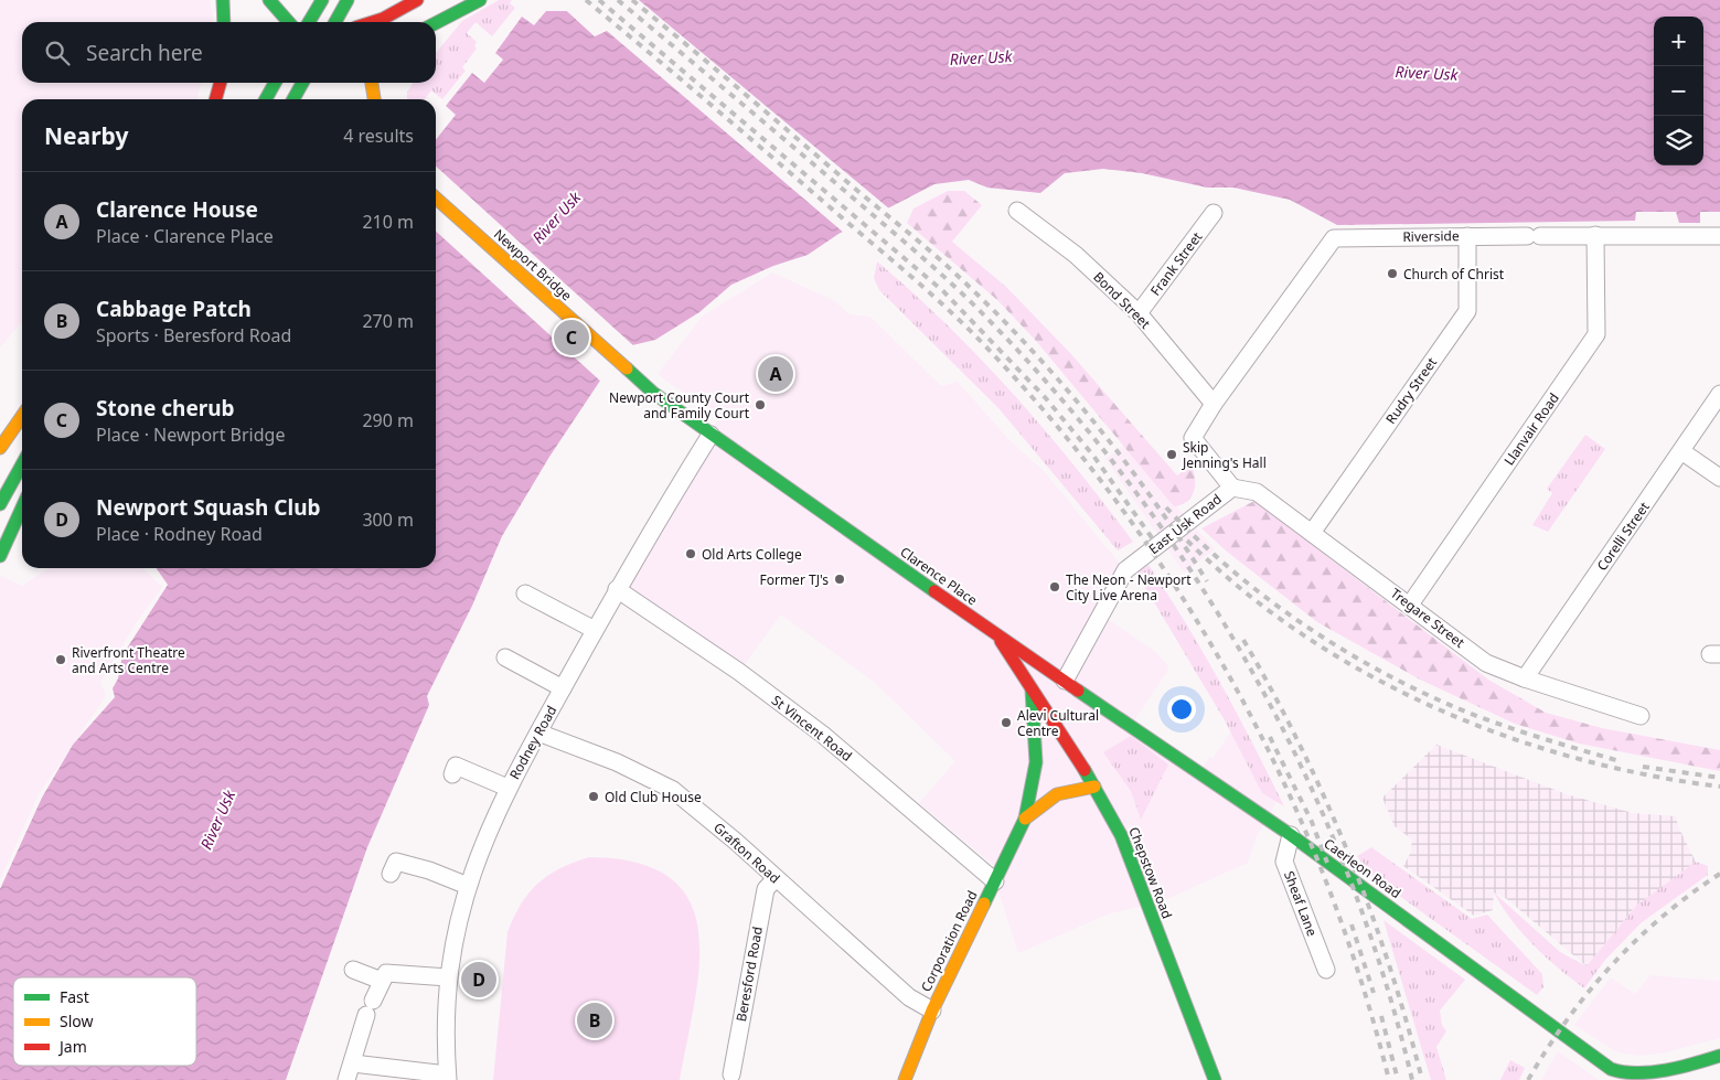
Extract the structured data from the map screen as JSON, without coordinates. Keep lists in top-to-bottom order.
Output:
{
  "streets": {
    "main road": [
      "Newport Bridge",
      "Clarence Place",
      "Caerleon Road",
      "Chepstow Road",
      "Corporation Road"
    ],
    "street": [
      "Riverside",
      "Frank Street",
      "Bond Street",
      "Rudry Street",
      "Llanvair Road",
      "East Usk Road",
      "Corelli Street",
      "Tregare Street",
      "St Vincent Road",
      "Rodney Road",
      "Grafton Road",
      "Sheaf Lane",
      "Beresford Road"
    ]
  },
  "crossings": [
    ["Riverside", "Rudry Street"],
    ["Riverside", "Llanvair Road"],
    ["Riverside", "East Usk Road"],
    ["Frank Street", "Bond Street"],
    ["Newport Bridge", "Clarence Place"],
    ["Bond Street", "East Usk Road"],
    ["Rudry Street", "Tregare Street"],
    ["Llanvair Road", "Tregare Street"],
    ["East Usk Road", "Tregare Street"],
    ["East Usk Road", "Caerleon Road"],
    ["Corelli Street", "Tregare Street"],
    ["Clarence Place", "Rodney Road"],
    ["Clarence Place", "Caerleon Road"],
    ["Clarence Place", "Chepstow Road"],
    ["Clarence Place", "Corporation Road"],
    ["St Vincent Road", "Rodney Road"],
    ["St Vincent Road", "Corporation Road"],
    ["Rodney Road", "Grafton Road"],
    ["Grafton Road", "Corporation Road"],
    ["Grafton Road", "Beresford Road"],
    ["Caerleon Road", "Sheaf Lane"]
  ],
  "water": ["River Usk"],
  "places": [
    "Church of Christ",
    "Newport County Court and Family Court",
    "Skip Jenning's Hall",
    "Old Arts College",
    "Former TJ's",
    "The Neon - Newport City Live Arena",
    "Riverfront Theatre and Arts Centre",
    "Alevi Cultural Centre",
    "Old Club House"
  ],
  "legend": ["Fast", "Slow", "Jam"],
  "page": {
    "map_buttons": ["+", "−"],
    "search": "Search here",
    "heading": ["Nearby", "4 results"],
    "list": [
      {
        "mark": "A",
        "name": "Clarence House",
        "note": "Place · Clarence Place",
        "value": "210 m"
      },
      {
        "mark": "B",
        "name": "Cabbage Patch",
        "note": "Sports · Beresford Road",
        "value": "270 m"
      },
      {
        "mark": "C",
        "name": "Stone cherub",
        "note": "Place · Newport Bridge",
        "value": "290 m"
      },
      {
        "mark": "D",
        "name": "Newport Squash Club",
        "note": "Place · Rodney Road",
        "value": "300 m"
      }
    ],
    "pins": [
      "C",
      "A",
      "D",
      "B"
    ]
  }
}
